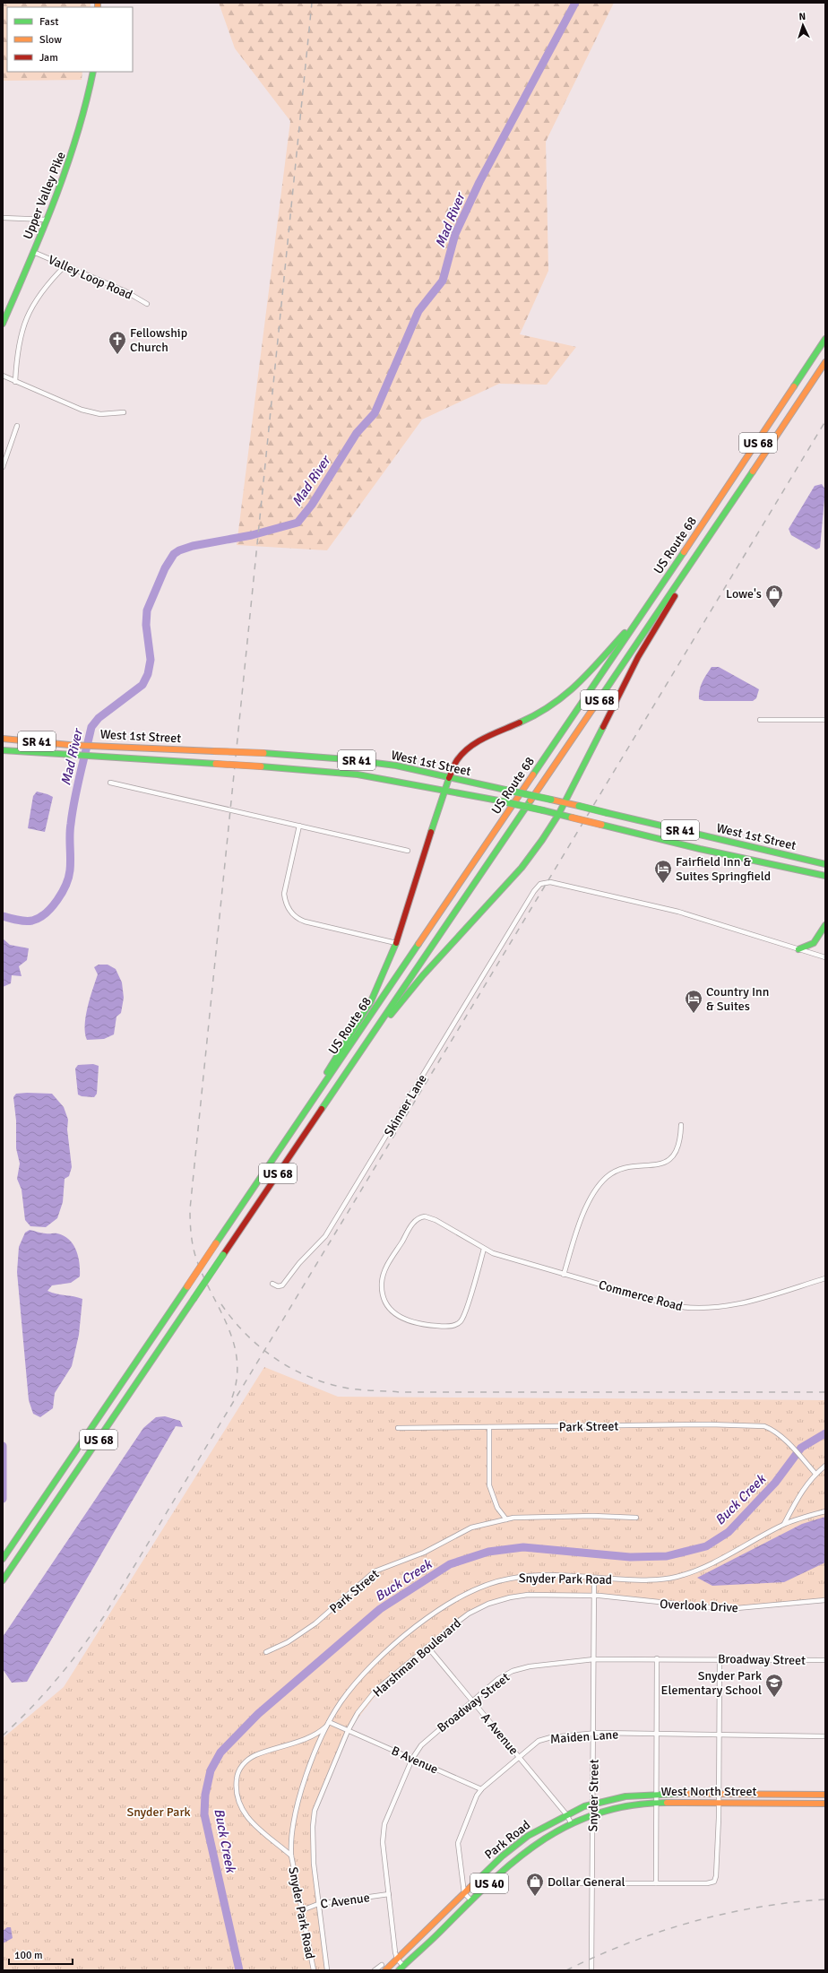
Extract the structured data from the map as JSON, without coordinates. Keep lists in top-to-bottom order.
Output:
{
  "streets": {
    "main road": [
      "Upper Valley Pike",
      "US 68",
      "US Route 68",
      "West 1st Street",
      "SR 41",
      "West North Street",
      "Park Road",
      "US 40"
    ],
    "street": [
      "Valley Loop Road",
      "Skinner Lane",
      "Commerce Road",
      "Park Street",
      "Snyder Park Road",
      "Overlook Drive",
      "Harshman Boulevard",
      "Broadway Street",
      "A Avenue",
      "Maiden Lane",
      "B Avenue",
      "Snyder Street",
      "C Avenue"
    ]
  },
  "crossings": [
    ["Upper Valley Pike", "Valley Loop Road"],
    ["Snyder Park Road", "B Avenue"],
    ["Snyder Park Road", "Snyder Street"],
    ["Snyder Park Road", "C Avenue"],
    ["Overlook Drive", "Harshman Boulevard"],
    ["Overlook Drive", "Snyder Street"],
    ["Harshman Boulevard", "A Avenue"],
    ["Harshman Boulevard", "B Avenue"],
    ["Harshman Boulevard", "Snyder Street"],
    ["Harshman Boulevard", "C Avenue"],
    ["Broadway Street", "A Avenue"],
    ["Broadway Street", "B Avenue"],
    ["Broadway Street", "Snyder Street"],
    ["Broadway Street", "Park Road"],
    ["Broadway Street", "C Avenue"],
    ["A Avenue", "Maiden Lane"],
    ["A Avenue", "Park Road"],
    ["Maiden Lane", "B Avenue"],
    ["Maiden Lane", "Snyder Street"],
    ["Maiden Lane", "Park Road"],
    ["West North Street", "Snyder Street"],
    ["West North Street", "Park Road"],
    ["Snyder Street", "Park Road"]
  ],
  "water": ["Mad River", "Buck Creek"],
  "parks": ["Snyder Park"],
  "places": {
    "church": ["Fellowship Church"],
    "shop": ["Lowe's", "Dollar General"],
    "hotel": ["Fairfield Inn & Suites Springfield", "Country Inn & Suites"],
    "school or university": ["Snyder Park Elementary School"]
  },
  "legend": ["Fast", "Slow", "Jam"],
  "scale_bar": "100 m",
  "north": "top"
}
